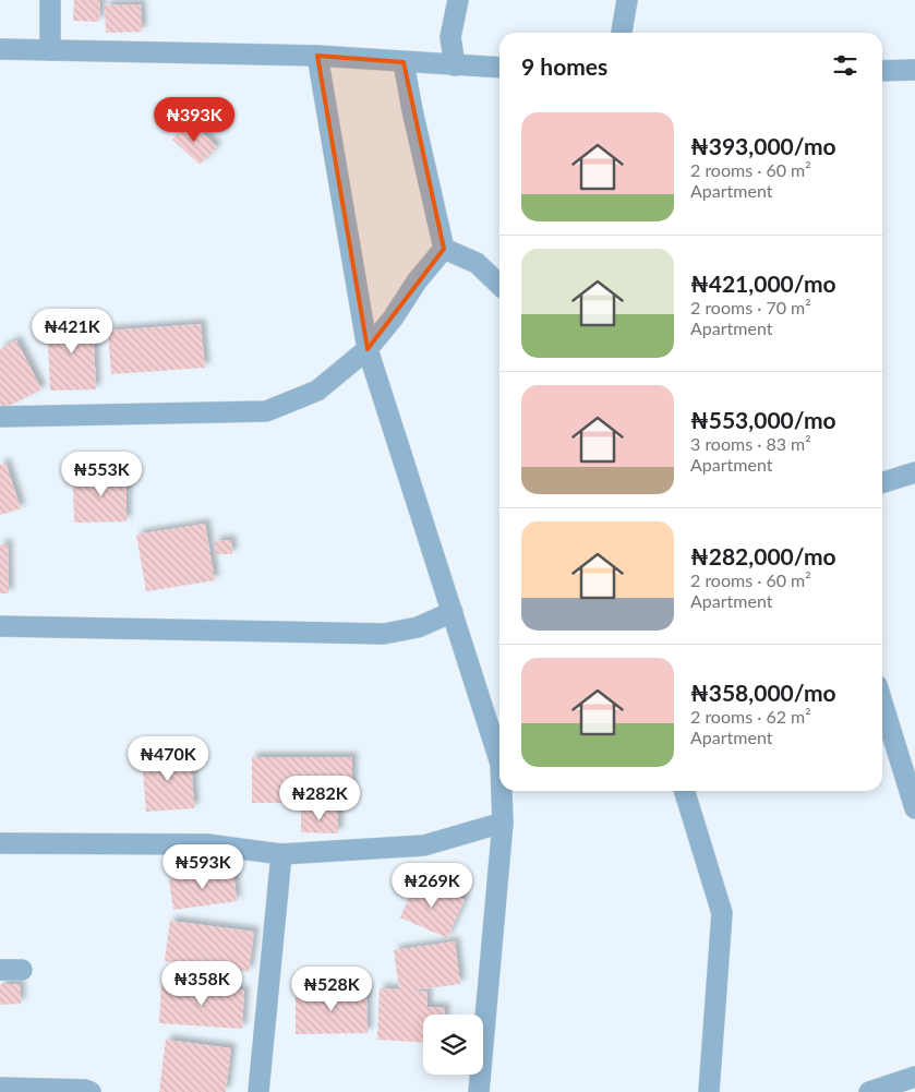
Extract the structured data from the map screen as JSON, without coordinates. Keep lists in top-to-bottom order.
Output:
{
  "page": {
    "heading": "9 homes",
    "price": [
      "₦393K",
      "₦421K",
      "₦553K",
      "₦470K",
      "₦282K",
      "₦593K",
      "₦269K",
      "₦358K",
      "₦528K"
    ],
    "list": [
      {
        "name": "₦393,000/mo",
        "note": "2 rooms · 60 m² · Apartment"
      },
      {
        "name": "₦421,000/mo",
        "note": "2 rooms · 70 m² · Apartment"
      },
      {
        "name": "₦553,000/mo",
        "note": "3 rooms · 83 m² · Apartment"
      },
      {
        "name": "₦282,000/mo",
        "note": "2 rooms · 60 m² · Apartment"
      },
      {
        "name": "₦358,000/mo",
        "note": "2 rooms · 62 m² · Apartment"
      }
    ]
  }
}
